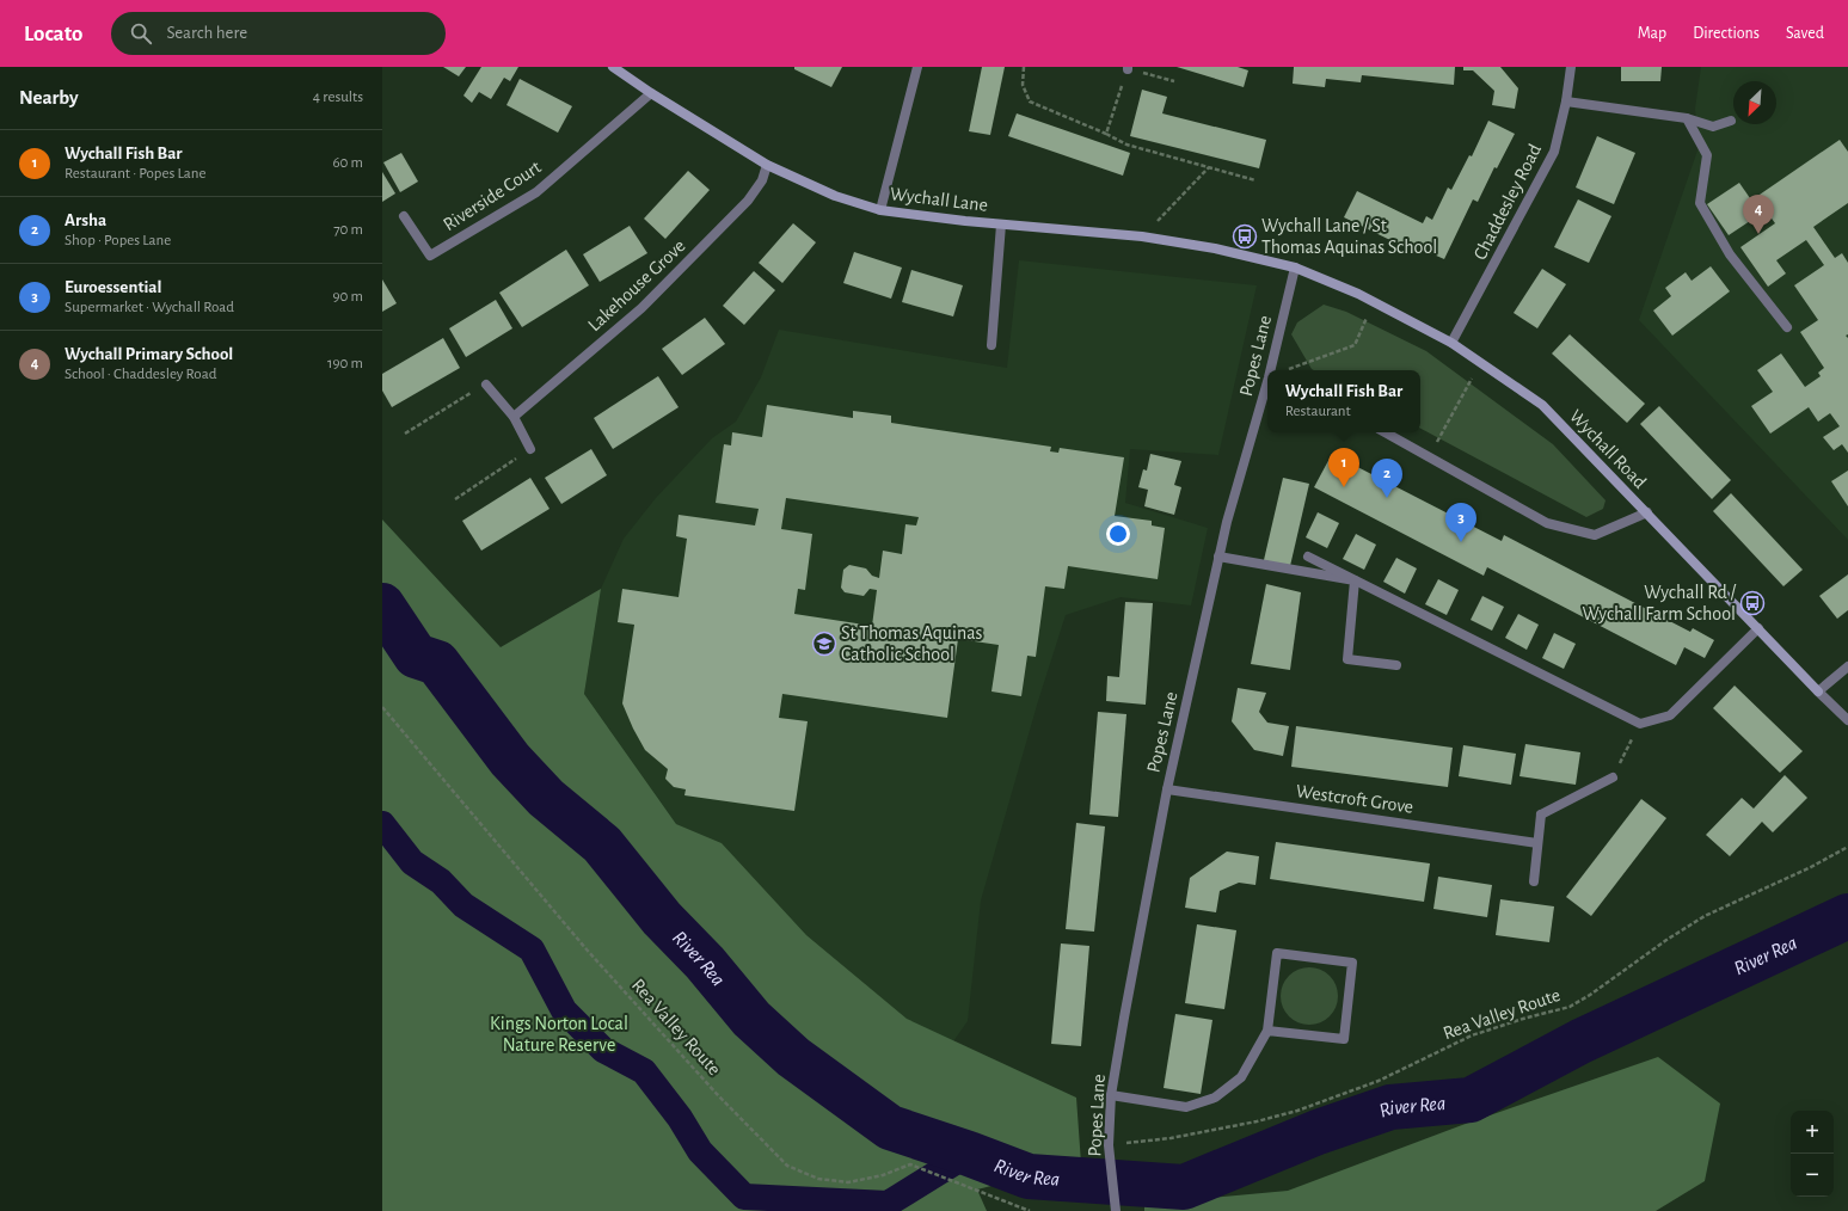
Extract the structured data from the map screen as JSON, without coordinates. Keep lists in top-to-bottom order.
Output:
{
  "streets": {
    "street": [
      "Riverside Court",
      "Wychall Lane",
      "Chaddesley Road",
      "Lakehouse Grove",
      "Popes Lane",
      "Wychall Road",
      "Westcroft Grove"
    ],
    "path": ["Rea Valley Route"]
  },
  "crossings": [
    ["Riverside Court", "Wychall Lane"],
    ["Wychall Lane", "Lakehouse Grove"],
    ["Wychall Lane", "Popes Lane"],
    ["Wychall Lane", "Wychall Road"],
    ["Chaddesley Road", "Wychall Road"],
    ["Popes Lane", "Wychall Road"],
    ["Popes Lane", "Westcroft Grove"],
    ["Popes Lane", "Rea Valley Route"]
  ],
  "water": ["River Rea"],
  "parks": ["Kings Norton Local Nature Reserve"],
  "places": {
    "bus stop": ["Wychall Lane / St Thomas Aquinas School", "Wychall Rd / Wychall Farm School"],
    "school or university": ["St Thomas Aquinas Catholic School"]
  },
  "north": "bottom left",
  "page": {
    "header": "Locato",
    "search": "Search here",
    "nav": ["Map", "Directions", "Saved"],
    "heading": ["Nearby", "4 results"],
    "list": [
      {
        "mark": "1",
        "name": "Wychall Fish Bar",
        "note": "Restaurant · Popes Lane",
        "value": "60 m"
      },
      {
        "mark": "2",
        "name": "Arsha",
        "note": "Shop · Popes Lane",
        "value": "70 m"
      },
      {
        "mark": "3",
        "name": "Euroessential",
        "note": "Supermarket · Wychall Road",
        "value": "90 m"
      },
      {
        "mark": "4",
        "name": "Wychall Primary School",
        "note": "School · Chaddesley Road",
        "value": "190 m"
      }
    ],
    "pins": [
      "4",
      "1",
      "2",
      "3"
    ],
    "popup": ["Wychall Fish Bar", "Restaurant"],
    "map_buttons": ["+", "−"]
  }
}
